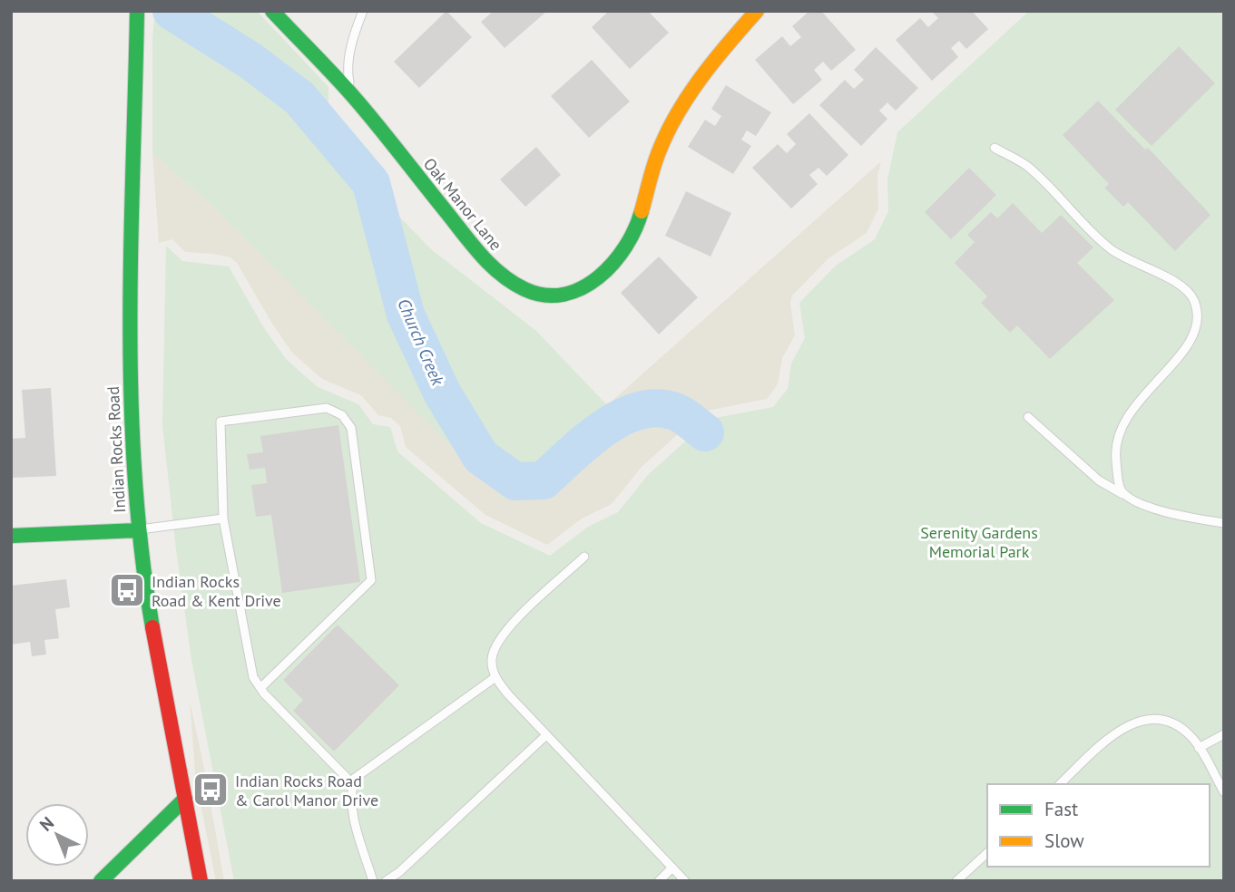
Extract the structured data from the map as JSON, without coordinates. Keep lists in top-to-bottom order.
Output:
{
  "streets": {
    "street": ["Oak Manor Lane", "Indian Rocks Road"]
  },
  "water": ["Church Creek"],
  "parks": ["Serenity Gardens Memorial Park"],
  "places": {
    "bus stop": ["Indian Rocks Road & Kent Drive", "Indian Rocks Road & Carol Manor Drive"]
  },
  "legend": ["Fast", "Slow"],
  "north": "top left"
}
